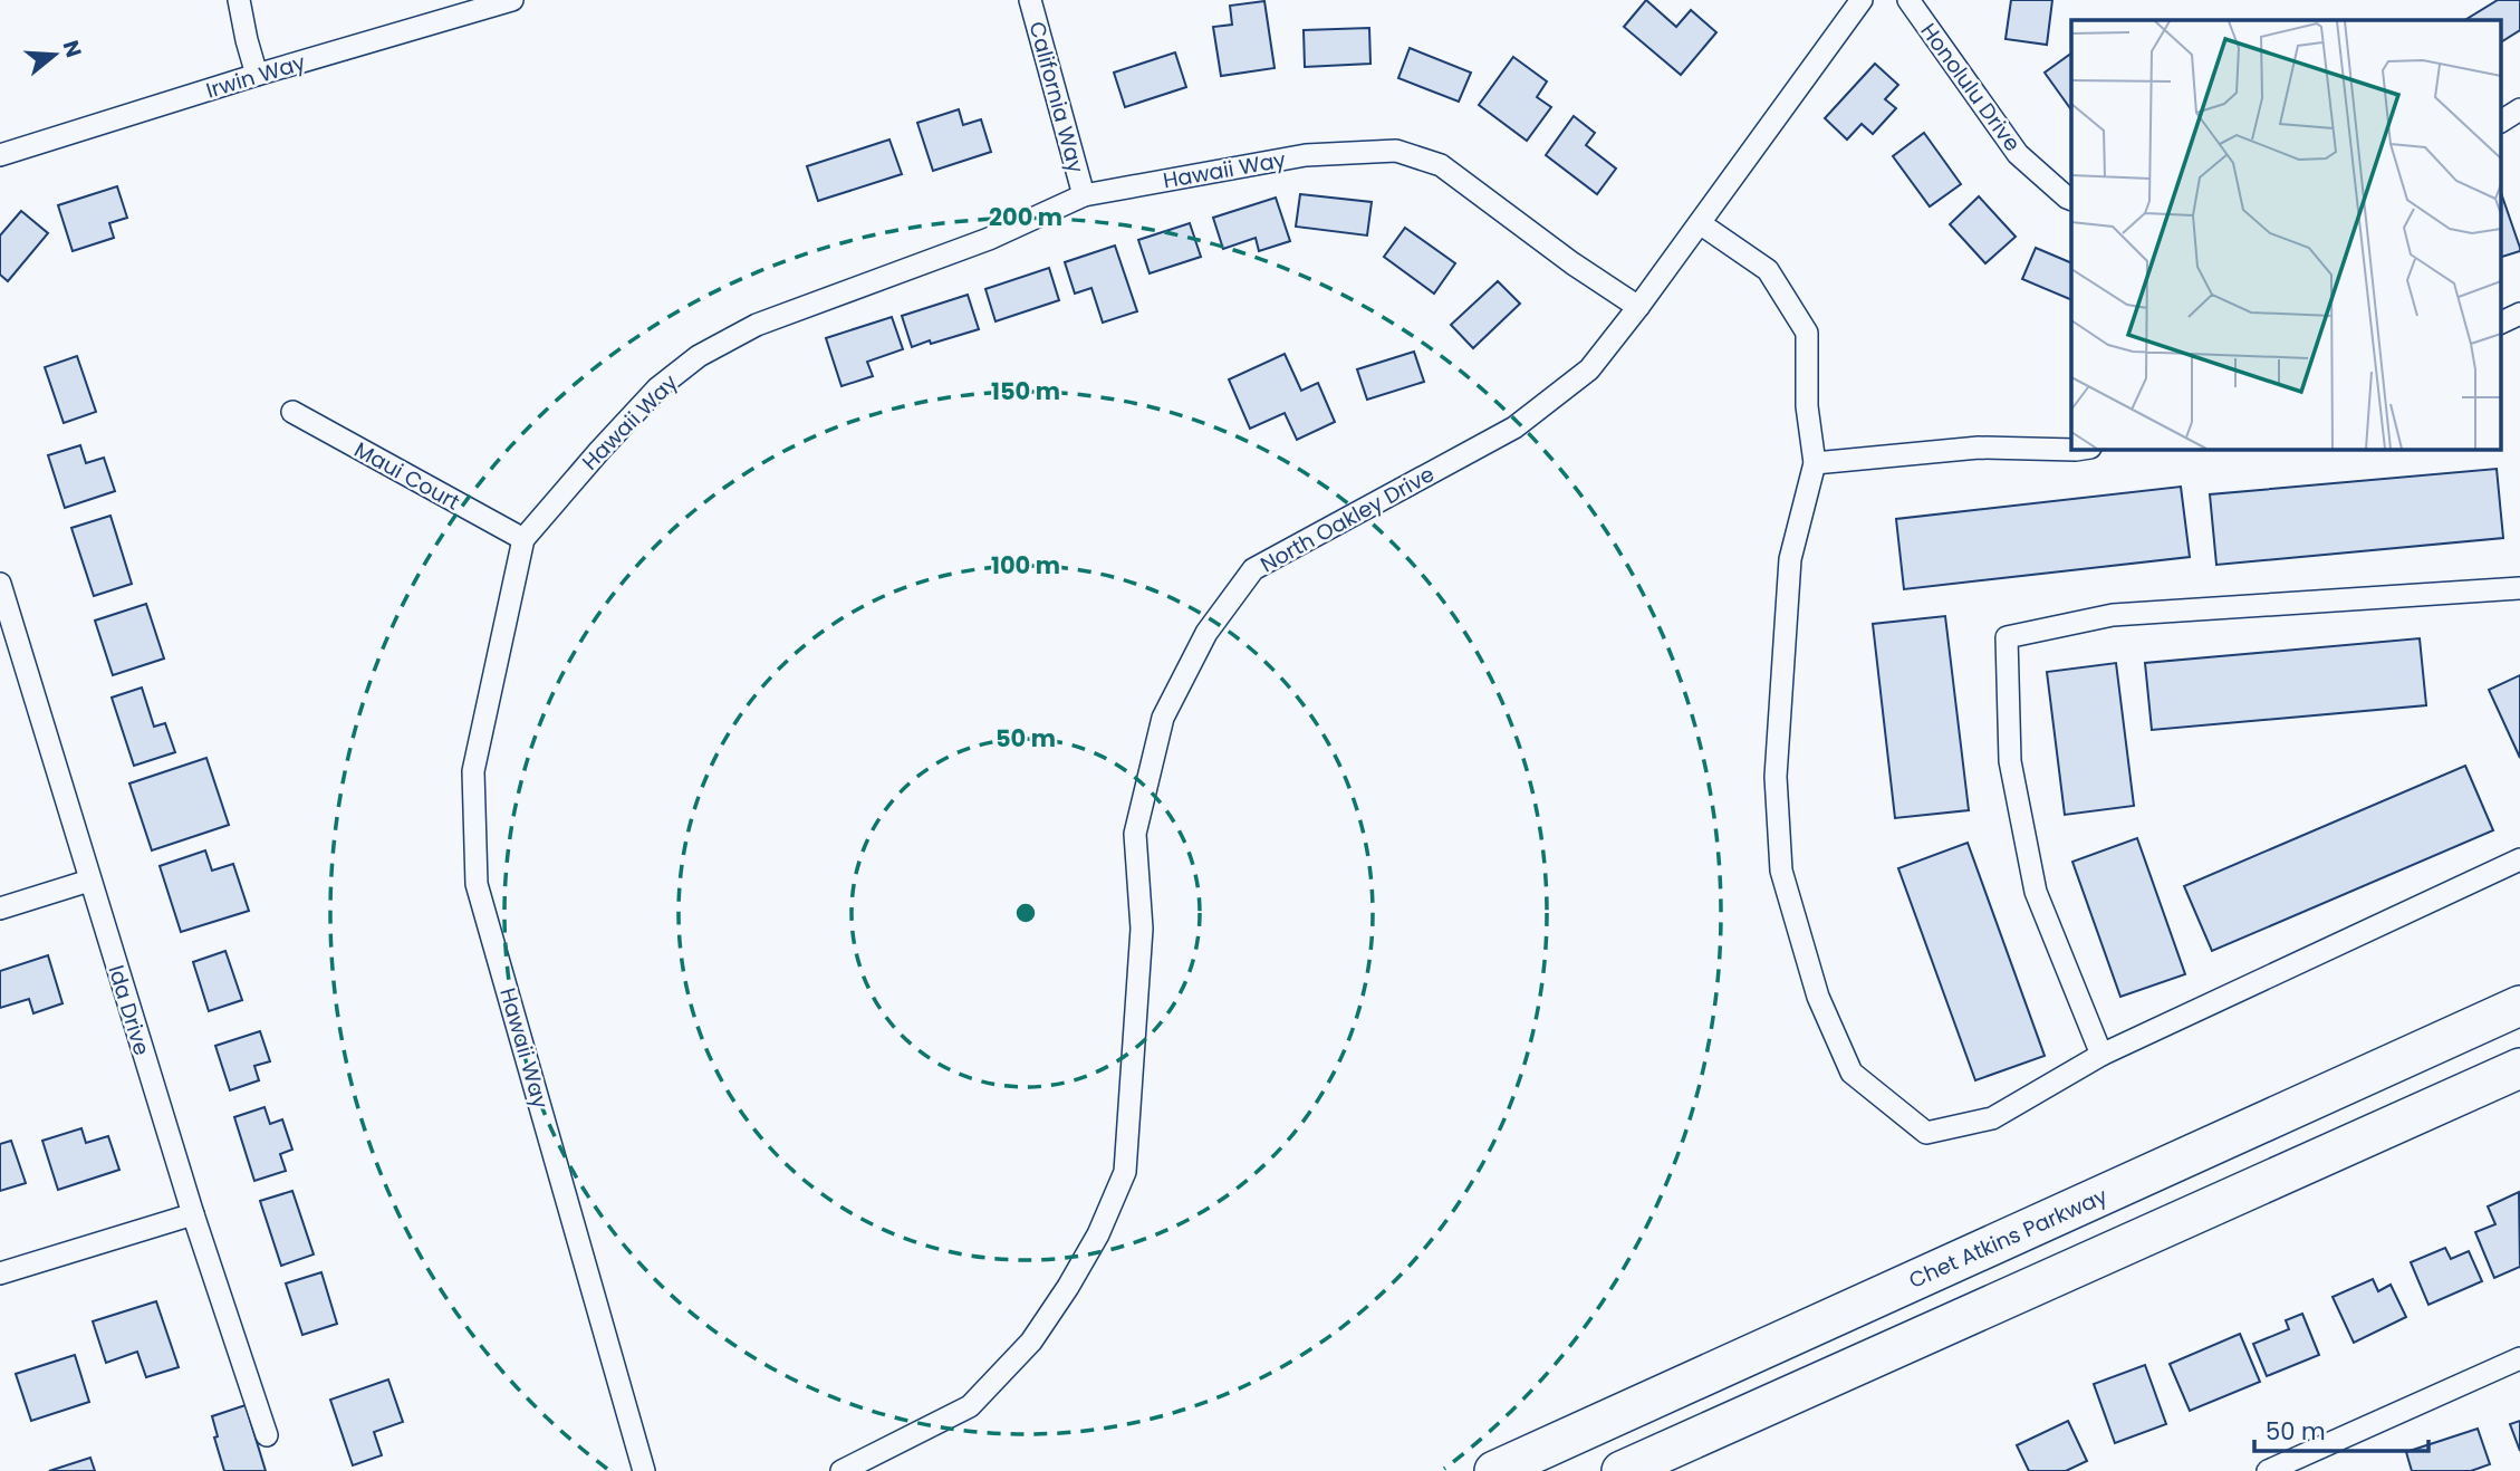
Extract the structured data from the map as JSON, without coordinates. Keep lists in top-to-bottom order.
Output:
{
  "streets": {
    "highway": ["Chet Atkins Parkway"],
    "street": [
      "Irwin Way",
      "Honolulu Drive",
      "California Way",
      "Hawaii Way",
      "Maui Court",
      "North Oakley Drive",
      "Ida Drive"
    ]
  },
  "crossings": [
    ["California Way", "Hawaii Way"],
    ["Hawaii Way", "Maui Court"],
    ["Hawaii Way", "North Oakley Drive"]
  ],
  "scale_bar": "50 m",
  "north": "right",
  "rings": [
    "200 m",
    "150 m",
    "100 m",
    "50 m"
  ]
}
